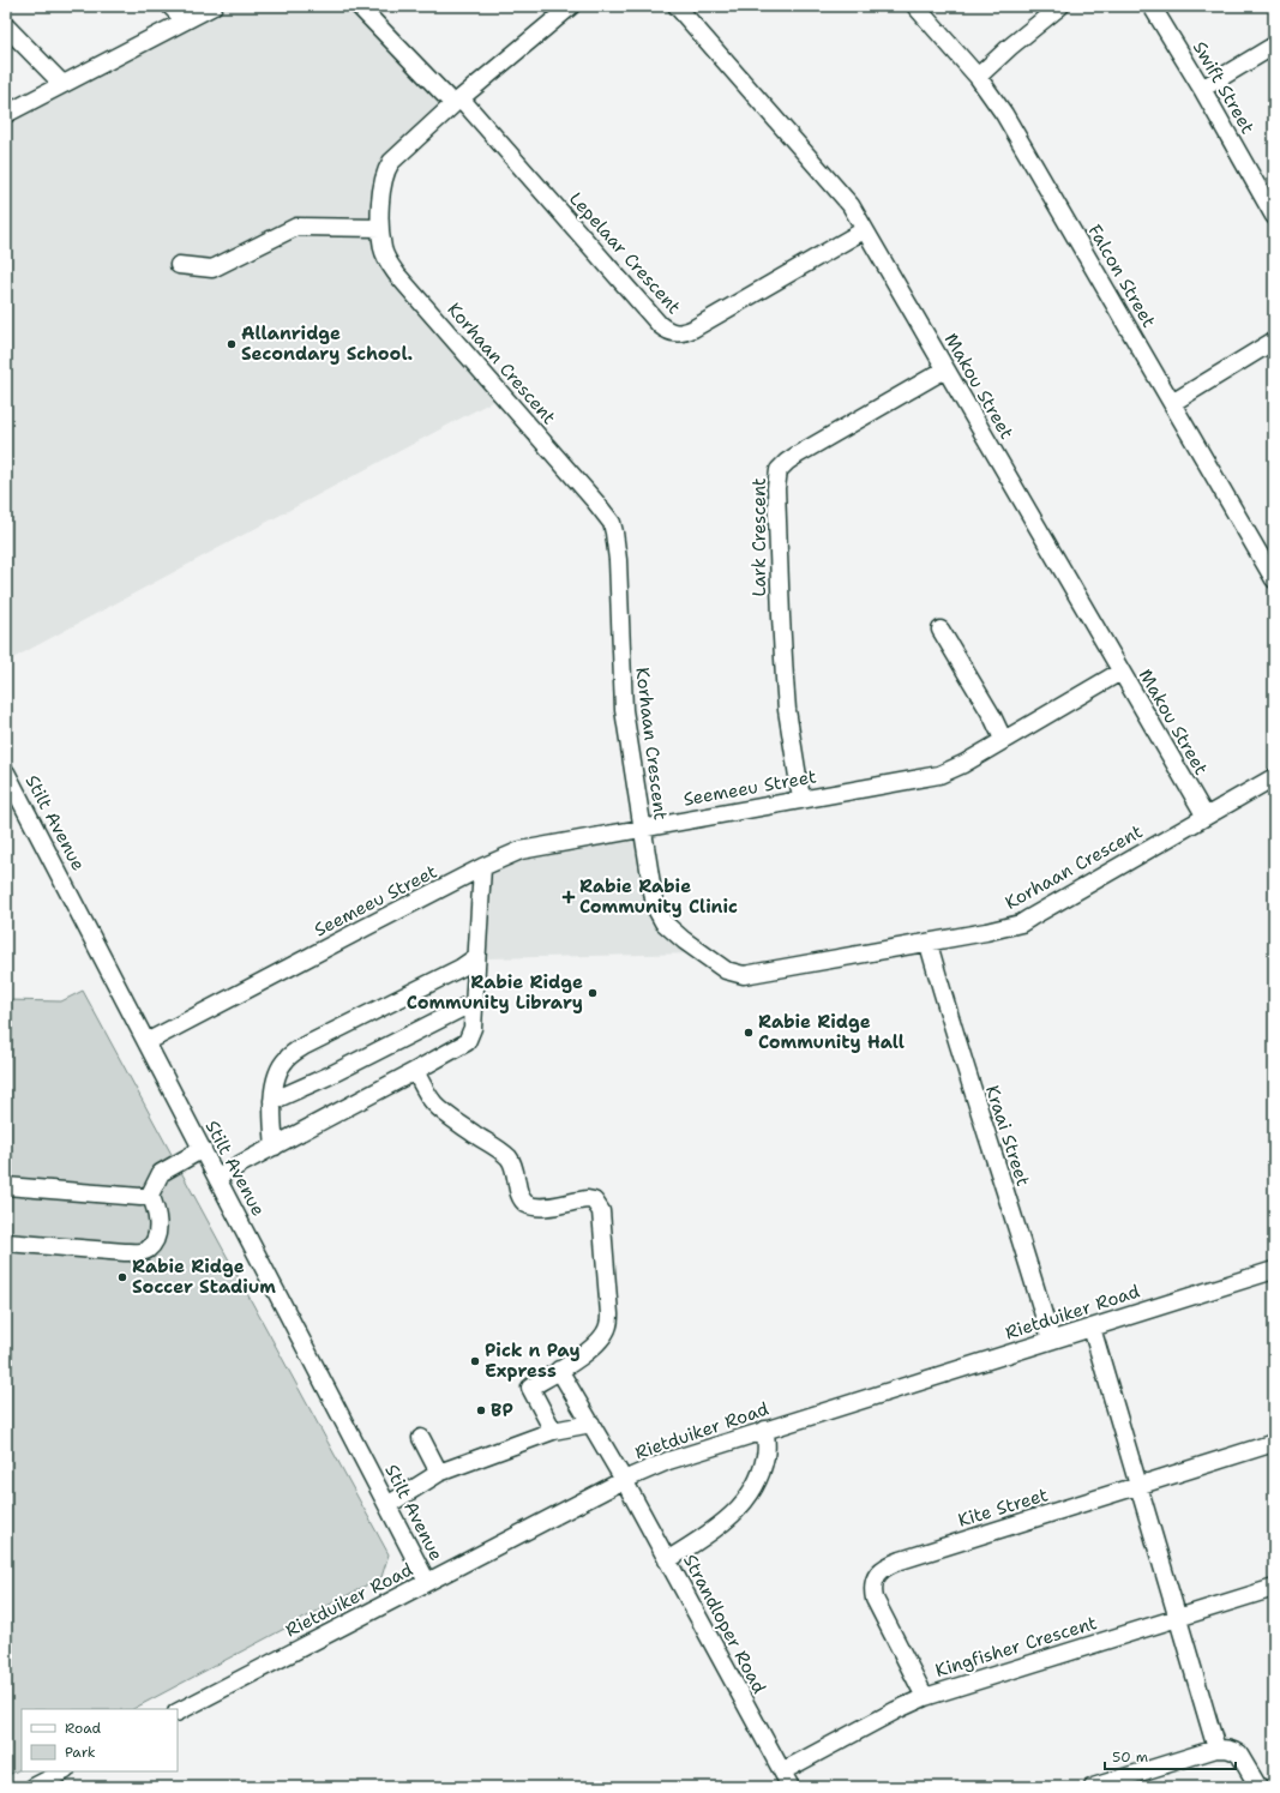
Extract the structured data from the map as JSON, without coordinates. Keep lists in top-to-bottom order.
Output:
{
  "streets": {
    "street": [
      "Swift Street",
      "Lepelaar Crescent",
      "Falcon Street",
      "Korhaan Crescent",
      "Makou Street",
      "Lark Crescent",
      "Seemeeu Street",
      "Stilt Avenue",
      "Kraai Street",
      "Rietduiker Road",
      "Kite Street",
      "Strandloper Road",
      "Kingfisher Crescent"
    ]
  },
  "crossings": [
    ["Lepelaar Crescent", "Korhaan Crescent"],
    ["Lepelaar Crescent", "Makou Street"],
    ["Korhaan Crescent", "Makou Street"],
    ["Korhaan Crescent", "Seemeeu Street"],
    ["Korhaan Crescent", "Kraai Street"],
    ["Makou Street", "Lark Crescent"],
    ["Makou Street", "Seemeeu Street"],
    ["Lark Crescent", "Seemeeu Street"],
    ["Seemeeu Street", "Stilt Avenue"],
    ["Stilt Avenue", "Rietduiker Road"],
    ["Kraai Street", "Rietduiker Road"],
    ["Rietduiker Road", "Strandloper Road"],
    ["Kite Street", "Kingfisher Crescent"],
    ["Strandloper Road", "Kingfisher Crescent"]
  ],
  "places": {
    "other": [
      "Allanridge Secondary School.",
      "Rabie Ridge Community Library",
      "Rabie Ridge Community Hall",
      "Rabie Ridge Soccer Stadium",
      "Pick n Pay Express",
      "BP"
    ],
    "health": ["Rabie Rabie Community Clinic"]
  },
  "legend": ["Road", "Park"],
  "scale_bar": "50 m"
}
